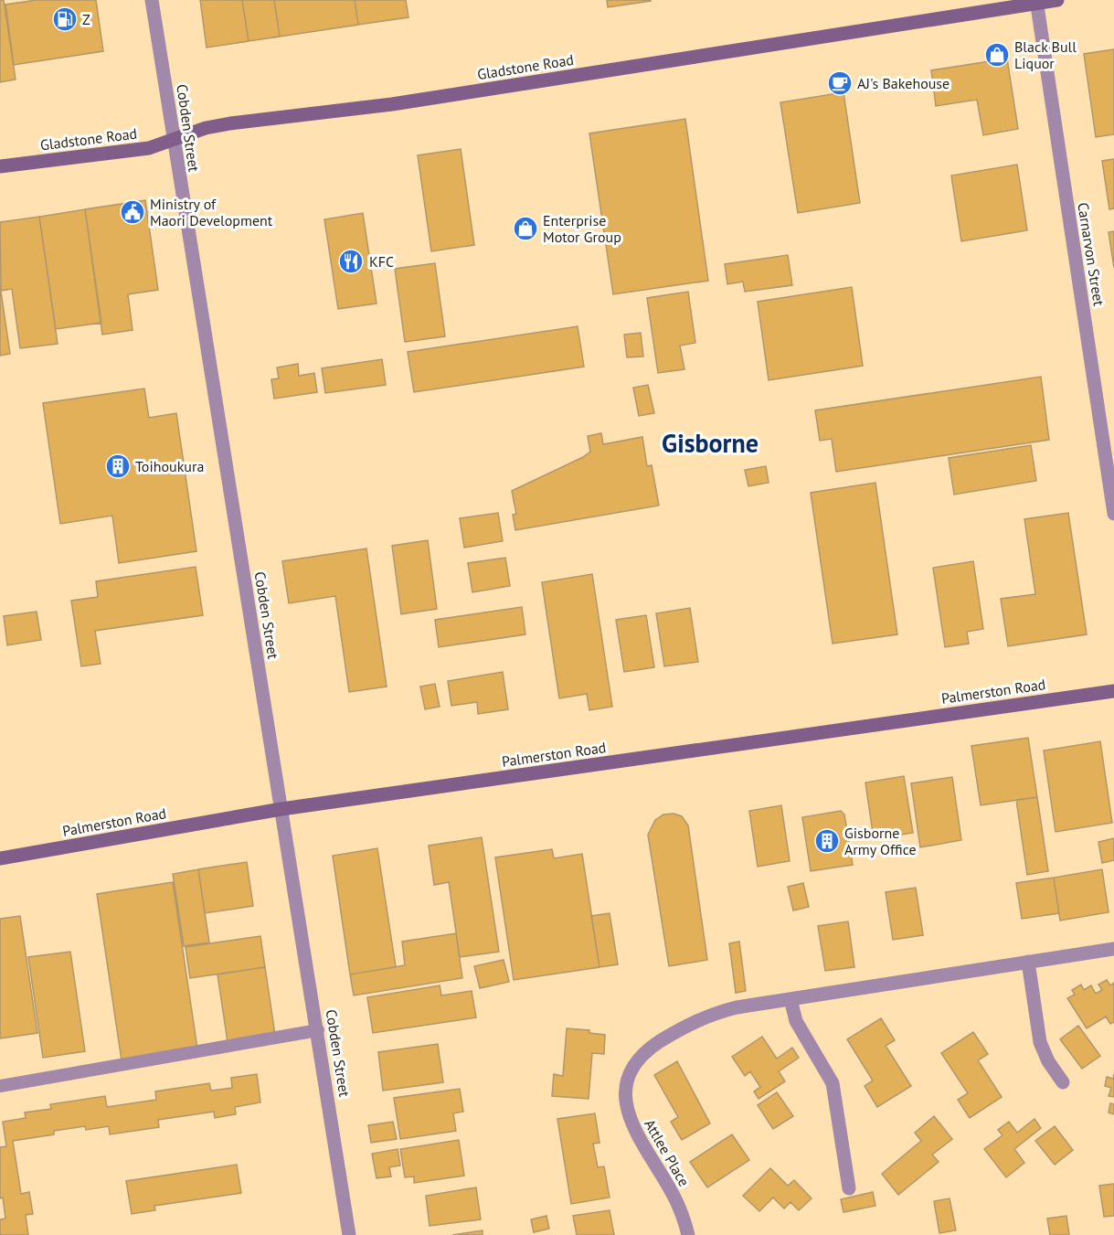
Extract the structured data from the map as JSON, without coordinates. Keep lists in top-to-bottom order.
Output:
{
  "streets": {
    "street": [
      "Gladstone Road",
      "Cobden Street",
      "Carnarvon Street",
      "Palmerston Road",
      "Attlee Place"
    ]
  },
  "crossings": [
    ["Gladstone Road", "Cobden Street"],
    ["Gladstone Road", "Carnarvon Street"],
    ["Cobden Street", "Palmerston Road"]
  ],
  "districts": ["Gisborne"],
  "places": {
    "fuel station": ["Z"],
    "shop": ["Black Bull Liquor", "Enterprise Motor Group"],
    "cafe": ["AJ's Bakehouse"],
    "public building": ["Ministry of Maori Development"],
    "restaurant": ["KFC"],
    "building": ["Toihoukura", "Gisborne Army Office"]
  }
}
